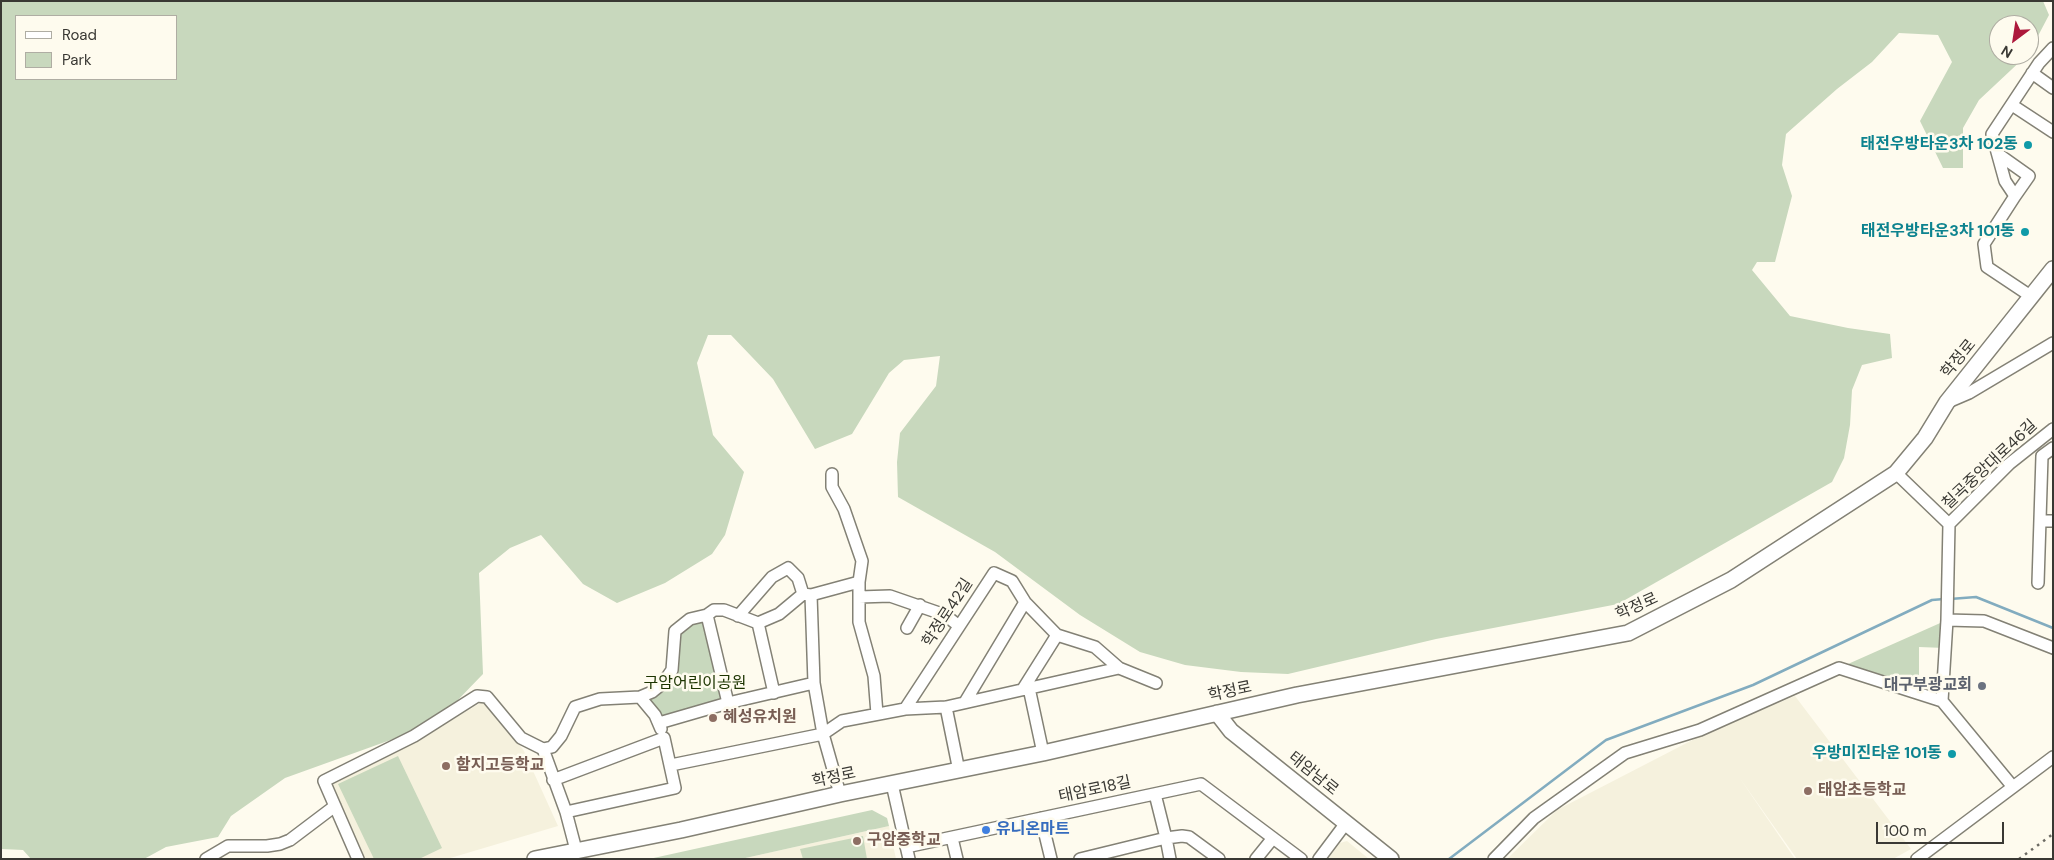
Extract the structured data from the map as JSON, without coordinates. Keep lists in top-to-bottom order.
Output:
{
  "streets": {
    "main road": ["학정로", "태암남로"],
    "street": ["칠곡중앙대로46길", "학정로42길", "태암로18길"]
  },
  "crossings": [
    ["학정로", "태암남로"]
  ],
  "parks": ["구암어린이공원"],
  "places": [
    "태전우방타운3차 102동",
    "태전우방타운3차 101동",
    "대구부광교회",
    "혜성유치원",
    "우방미진타운 101동",
    "함지고등학교",
    "태암초등학교",
    "유니온마트",
    "구암중학교"
  ],
  "legend": ["Road", "Park"],
  "scale_bar": "100 m",
  "north": "bottom left"
}
